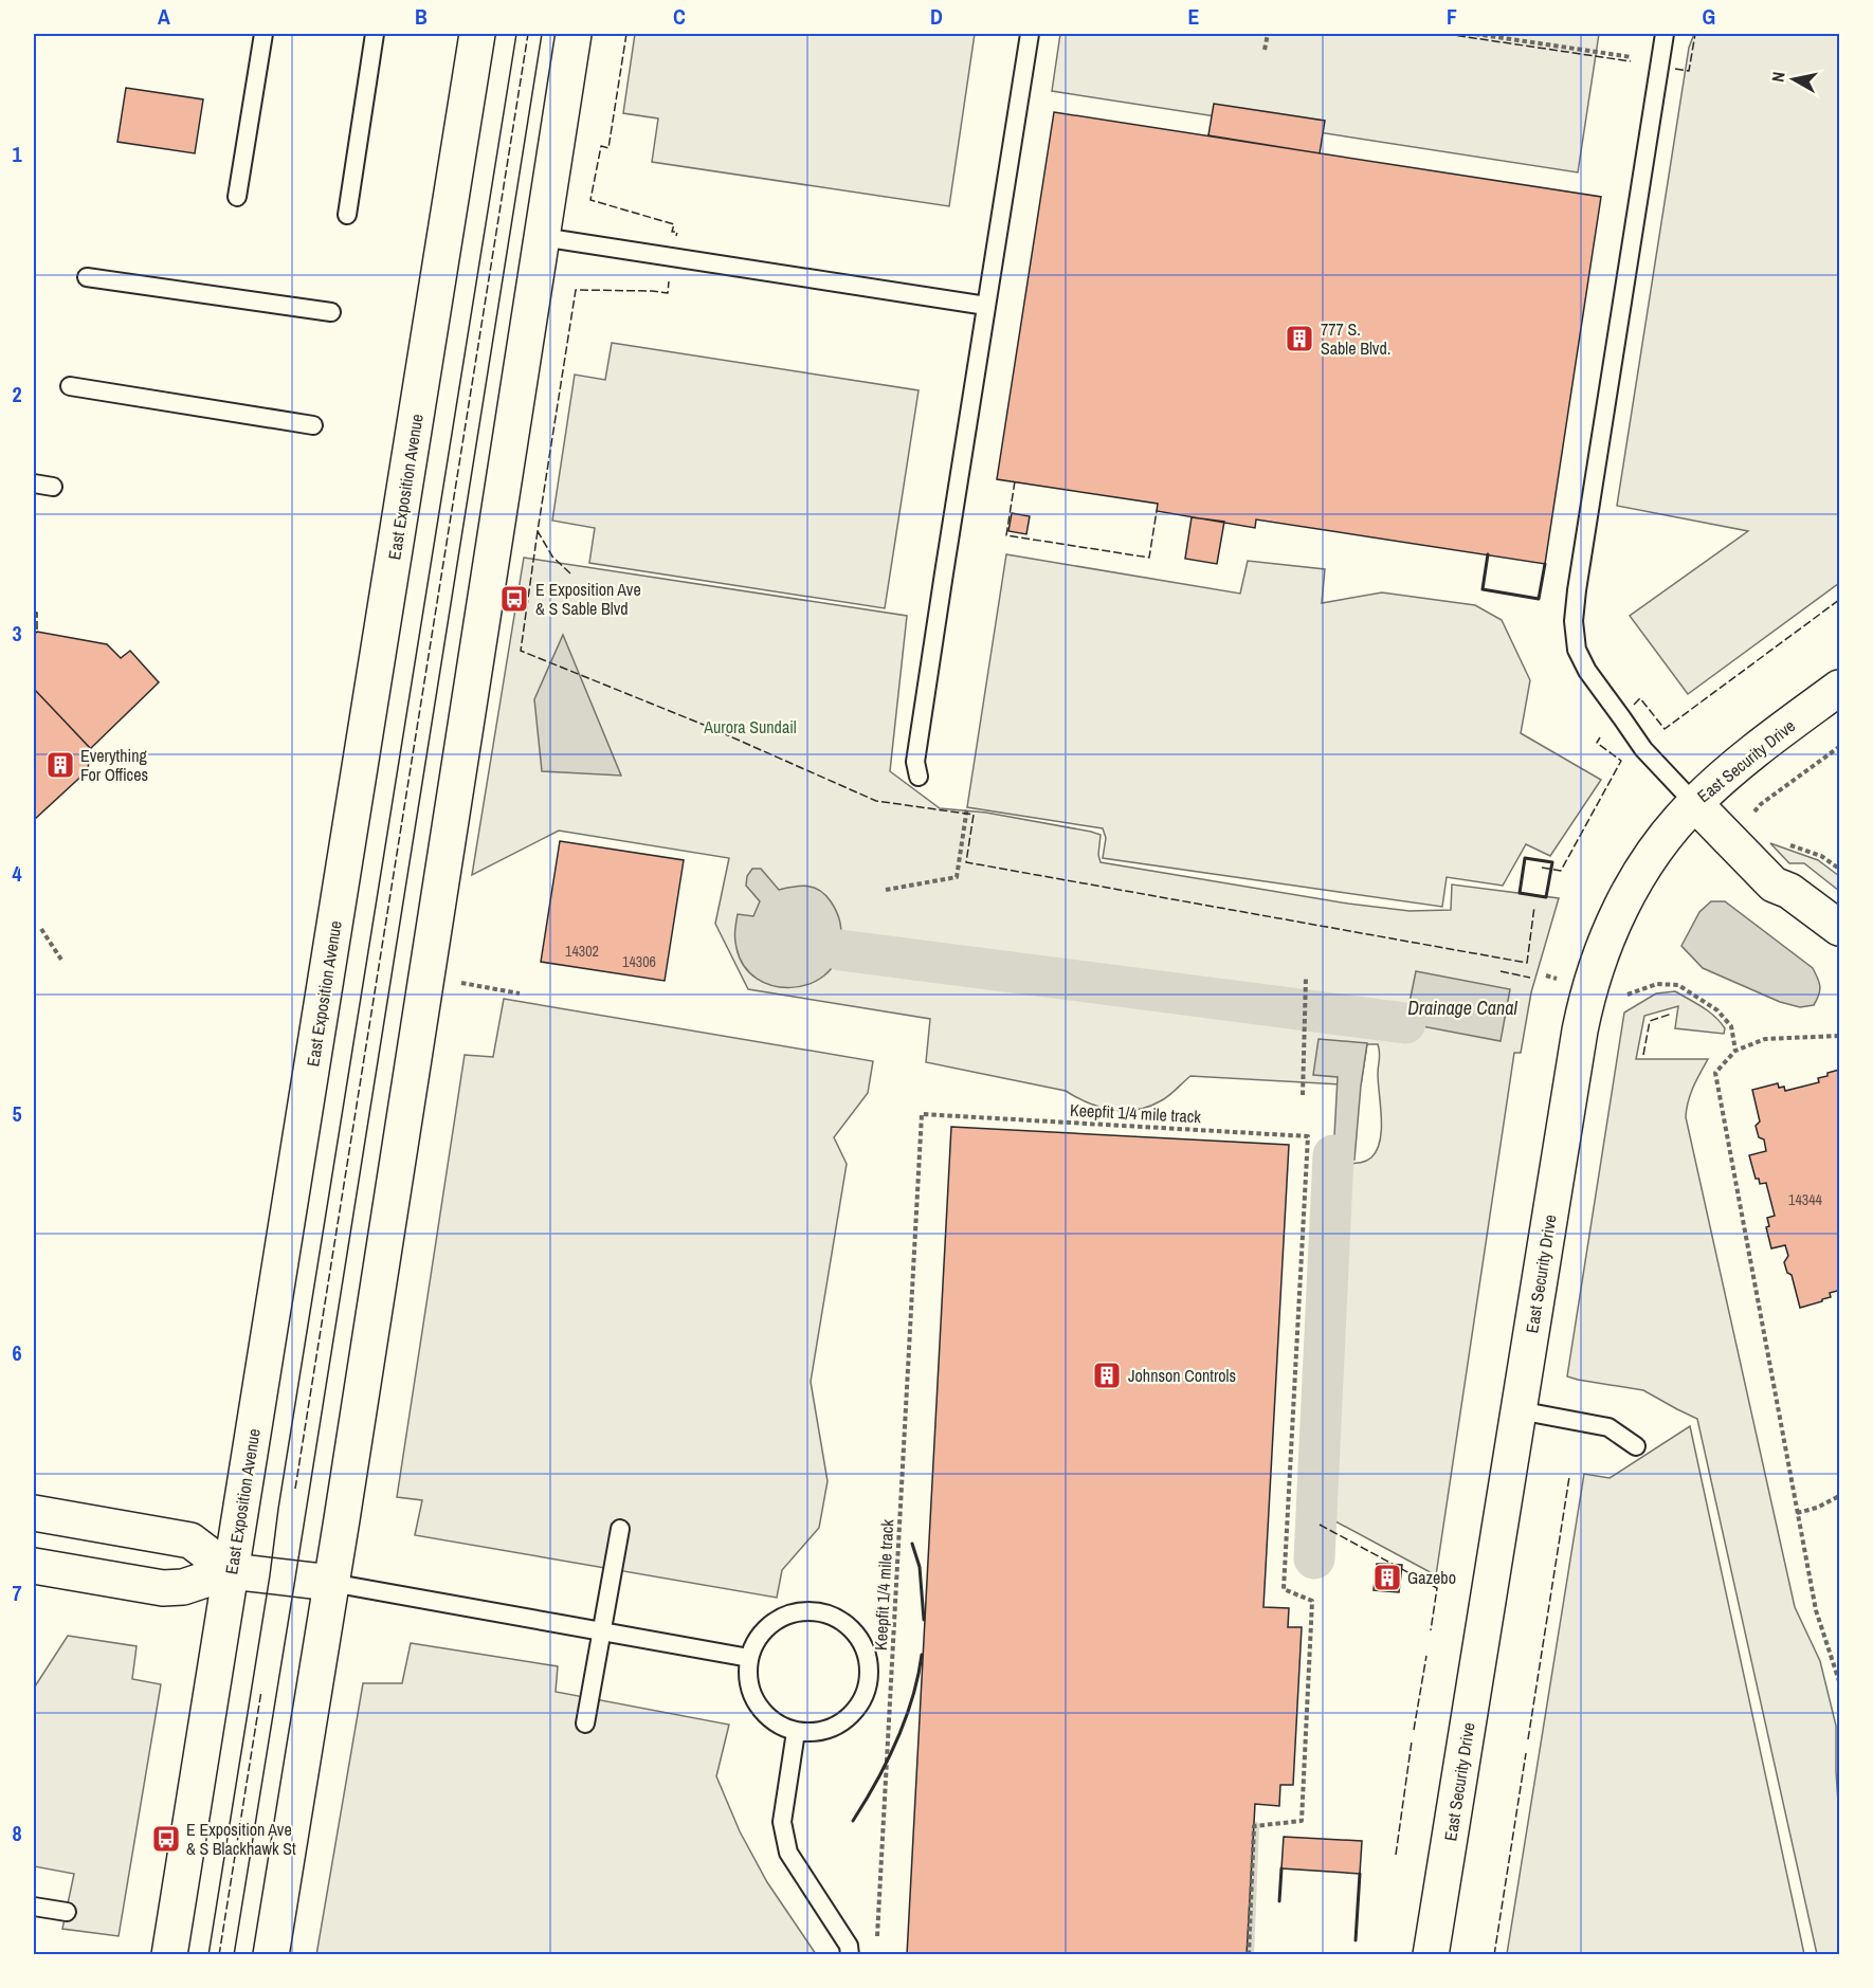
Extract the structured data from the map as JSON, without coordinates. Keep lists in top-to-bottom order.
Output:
{
  "streets": {
    "street": ["East Exposition Avenue", "East Security Drive"],
    "path": ["Keepfit 1/4 mile track"]
  },
  "water": ["Drainage Canal"],
  "parks": ["Aurora Sundail"],
  "places": {
    "building": [
      "777 S. Sable Blvd.",
      "Everything For Offices",
      "Johnson Controls",
      "Gazebo"
    ],
    "bus stop": ["E Exposition Ave & S Sable Blvd", "E Exposition Ave & S Blackhawk St"]
  },
  "house_numbers": ["14302", "14306", "14344"],
  "north": "left",
  "grid": {
    "columns": [
      "A",
      "B",
      "C",
      "D",
      "E",
      "F",
      "G"
    ],
    "rows": [
      "1",
      "2",
      "3",
      "4",
      "5",
      "6",
      "7",
      "8"
    ]
  }
}
